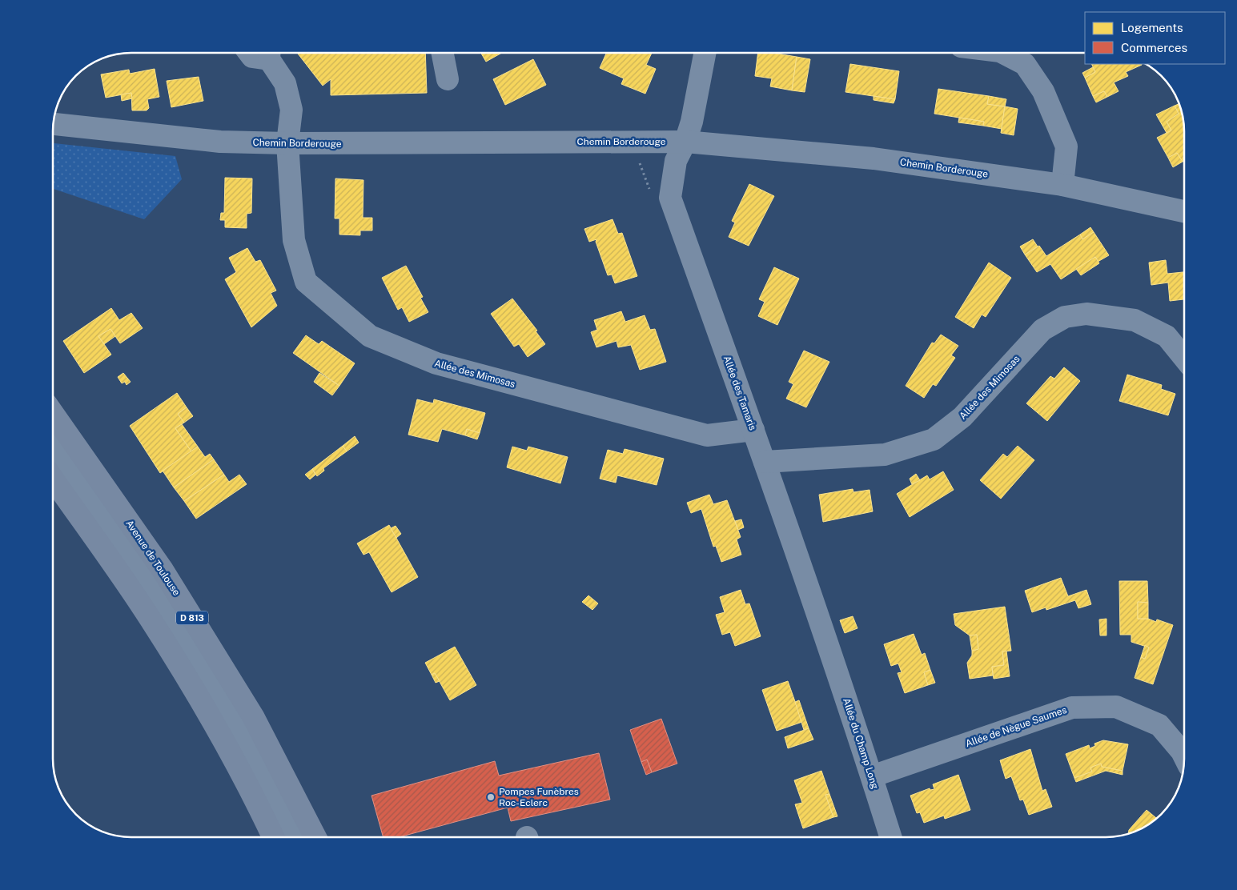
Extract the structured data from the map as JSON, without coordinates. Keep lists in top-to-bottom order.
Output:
{
  "streets": {
    "main road": ["Avenue de Toulouse", "D 813"],
    "street": [
      "Chemin Borderouge",
      "Allée des Mimosas",
      "Allée des Tamaris",
      "Allée de Nègue Saumes",
      "Allée du Champ Long"
    ]
  },
  "crossings": [
    ["Chemin Borderouge", "Allée des Mimosas"],
    ["Chemin Borderouge", "Allée des Tamaris"],
    ["Allée des Mimosas", "Allée des Tamaris"],
    ["Allée des Tamaris", "Allée du Champ Long"],
    ["Allée de Nègue Saumes", "Allée du Champ Long"]
  ],
  "places": ["Pompes Funèbres Roc-Eclerc"],
  "legend": ["Logements", "Commerces"]
}
